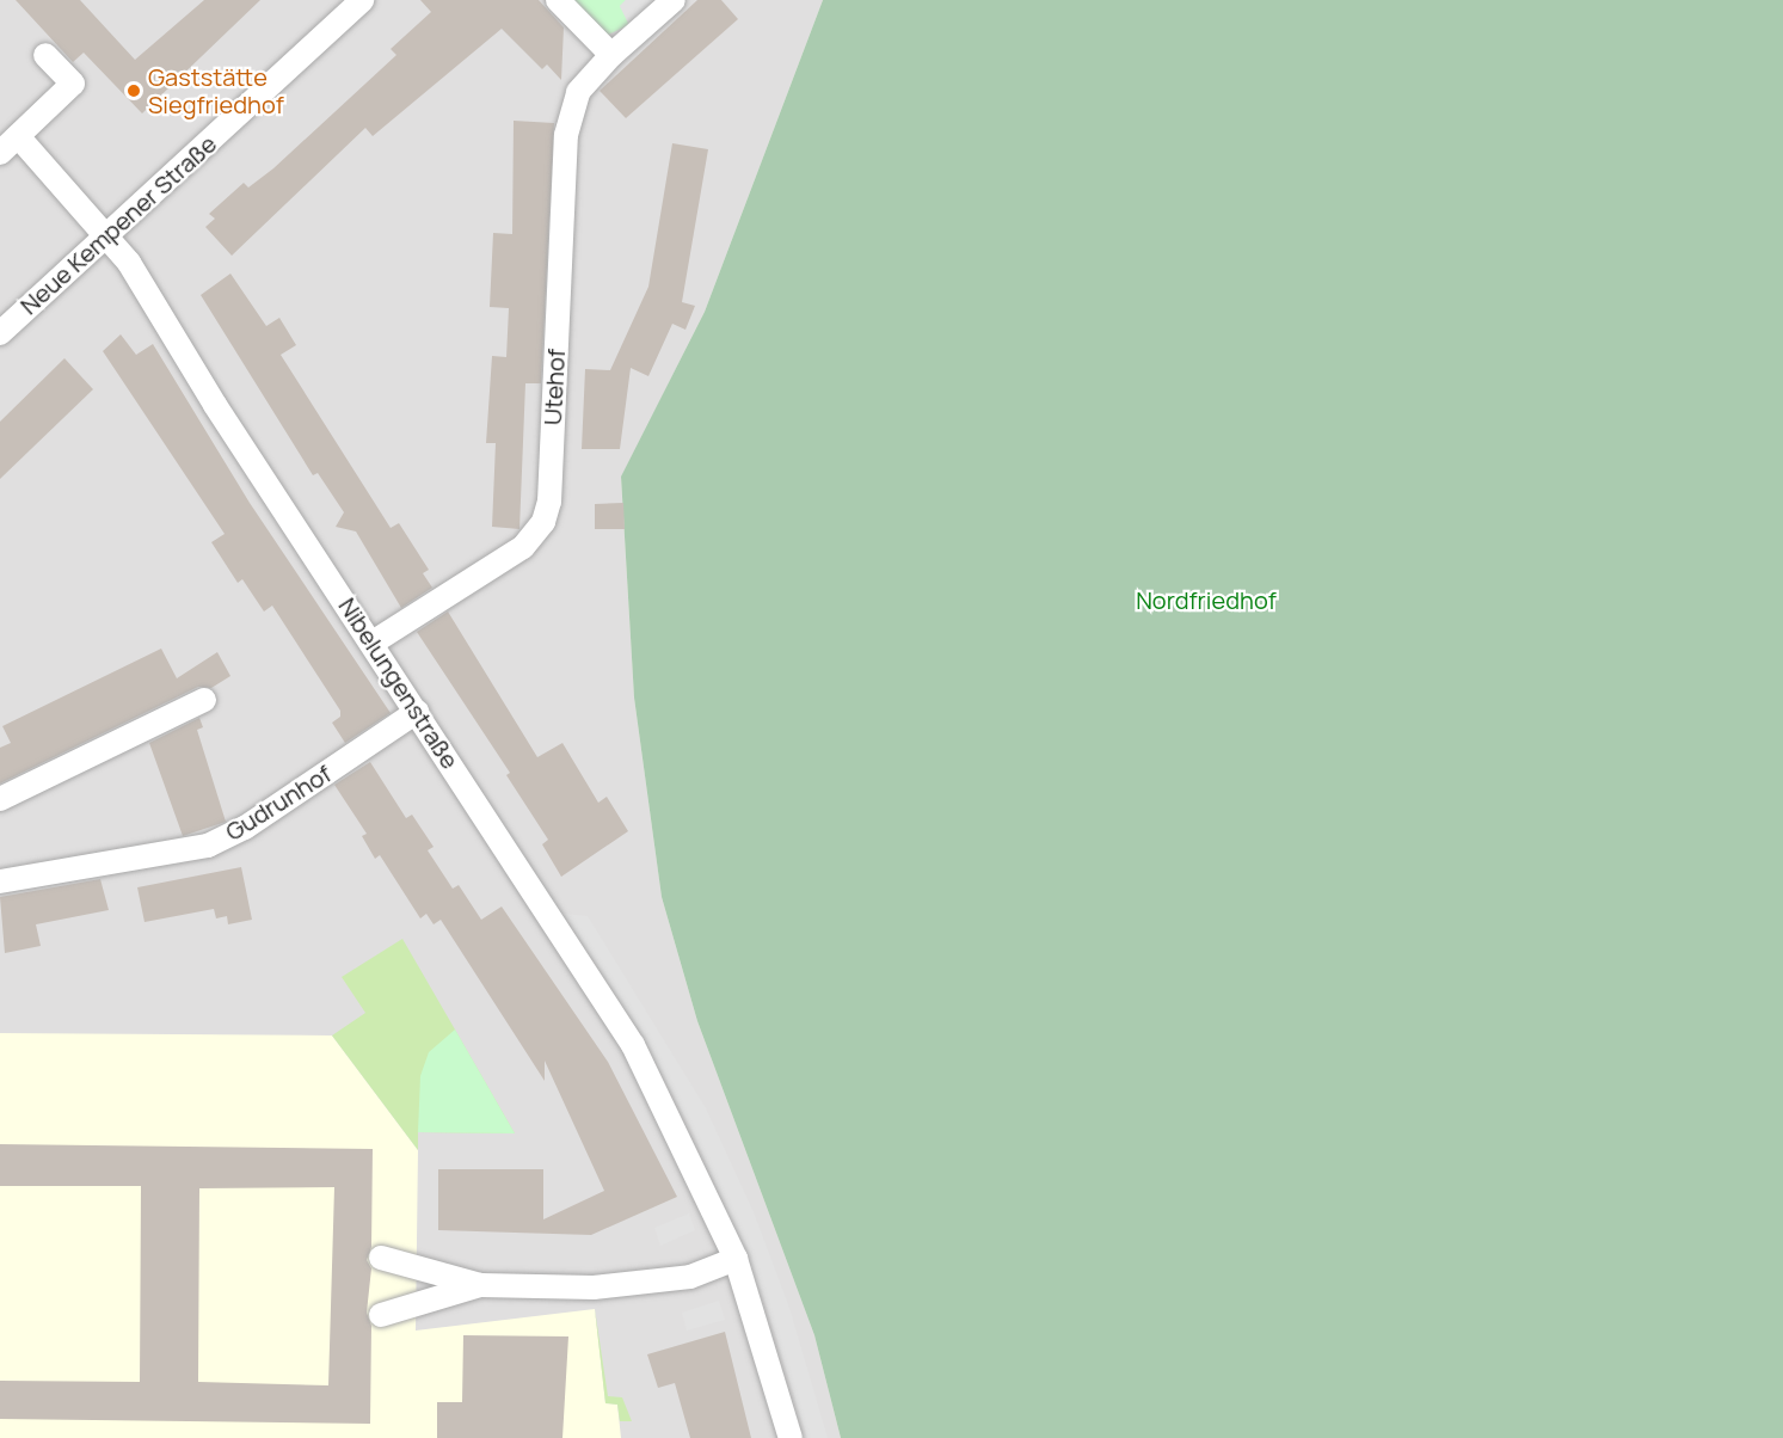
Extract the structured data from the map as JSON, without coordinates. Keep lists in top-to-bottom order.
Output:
{
  "streets": {
    "street": [
      "Neue Kempener Straße",
      "Utehof",
      "Nibelungenstraße",
      "Gudrunhof"
    ]
  },
  "crossings": [
    ["Neue Kempener Straße", "Nibelungenstraße"],
    ["Utehof", "Nibelungenstraße"],
    ["Nibelungenstraße", "Gudrunhof"]
  ],
  "parks": ["Nordfriedhof"],
  "places": ["Gaststätte Siegfriedhof"]
}
